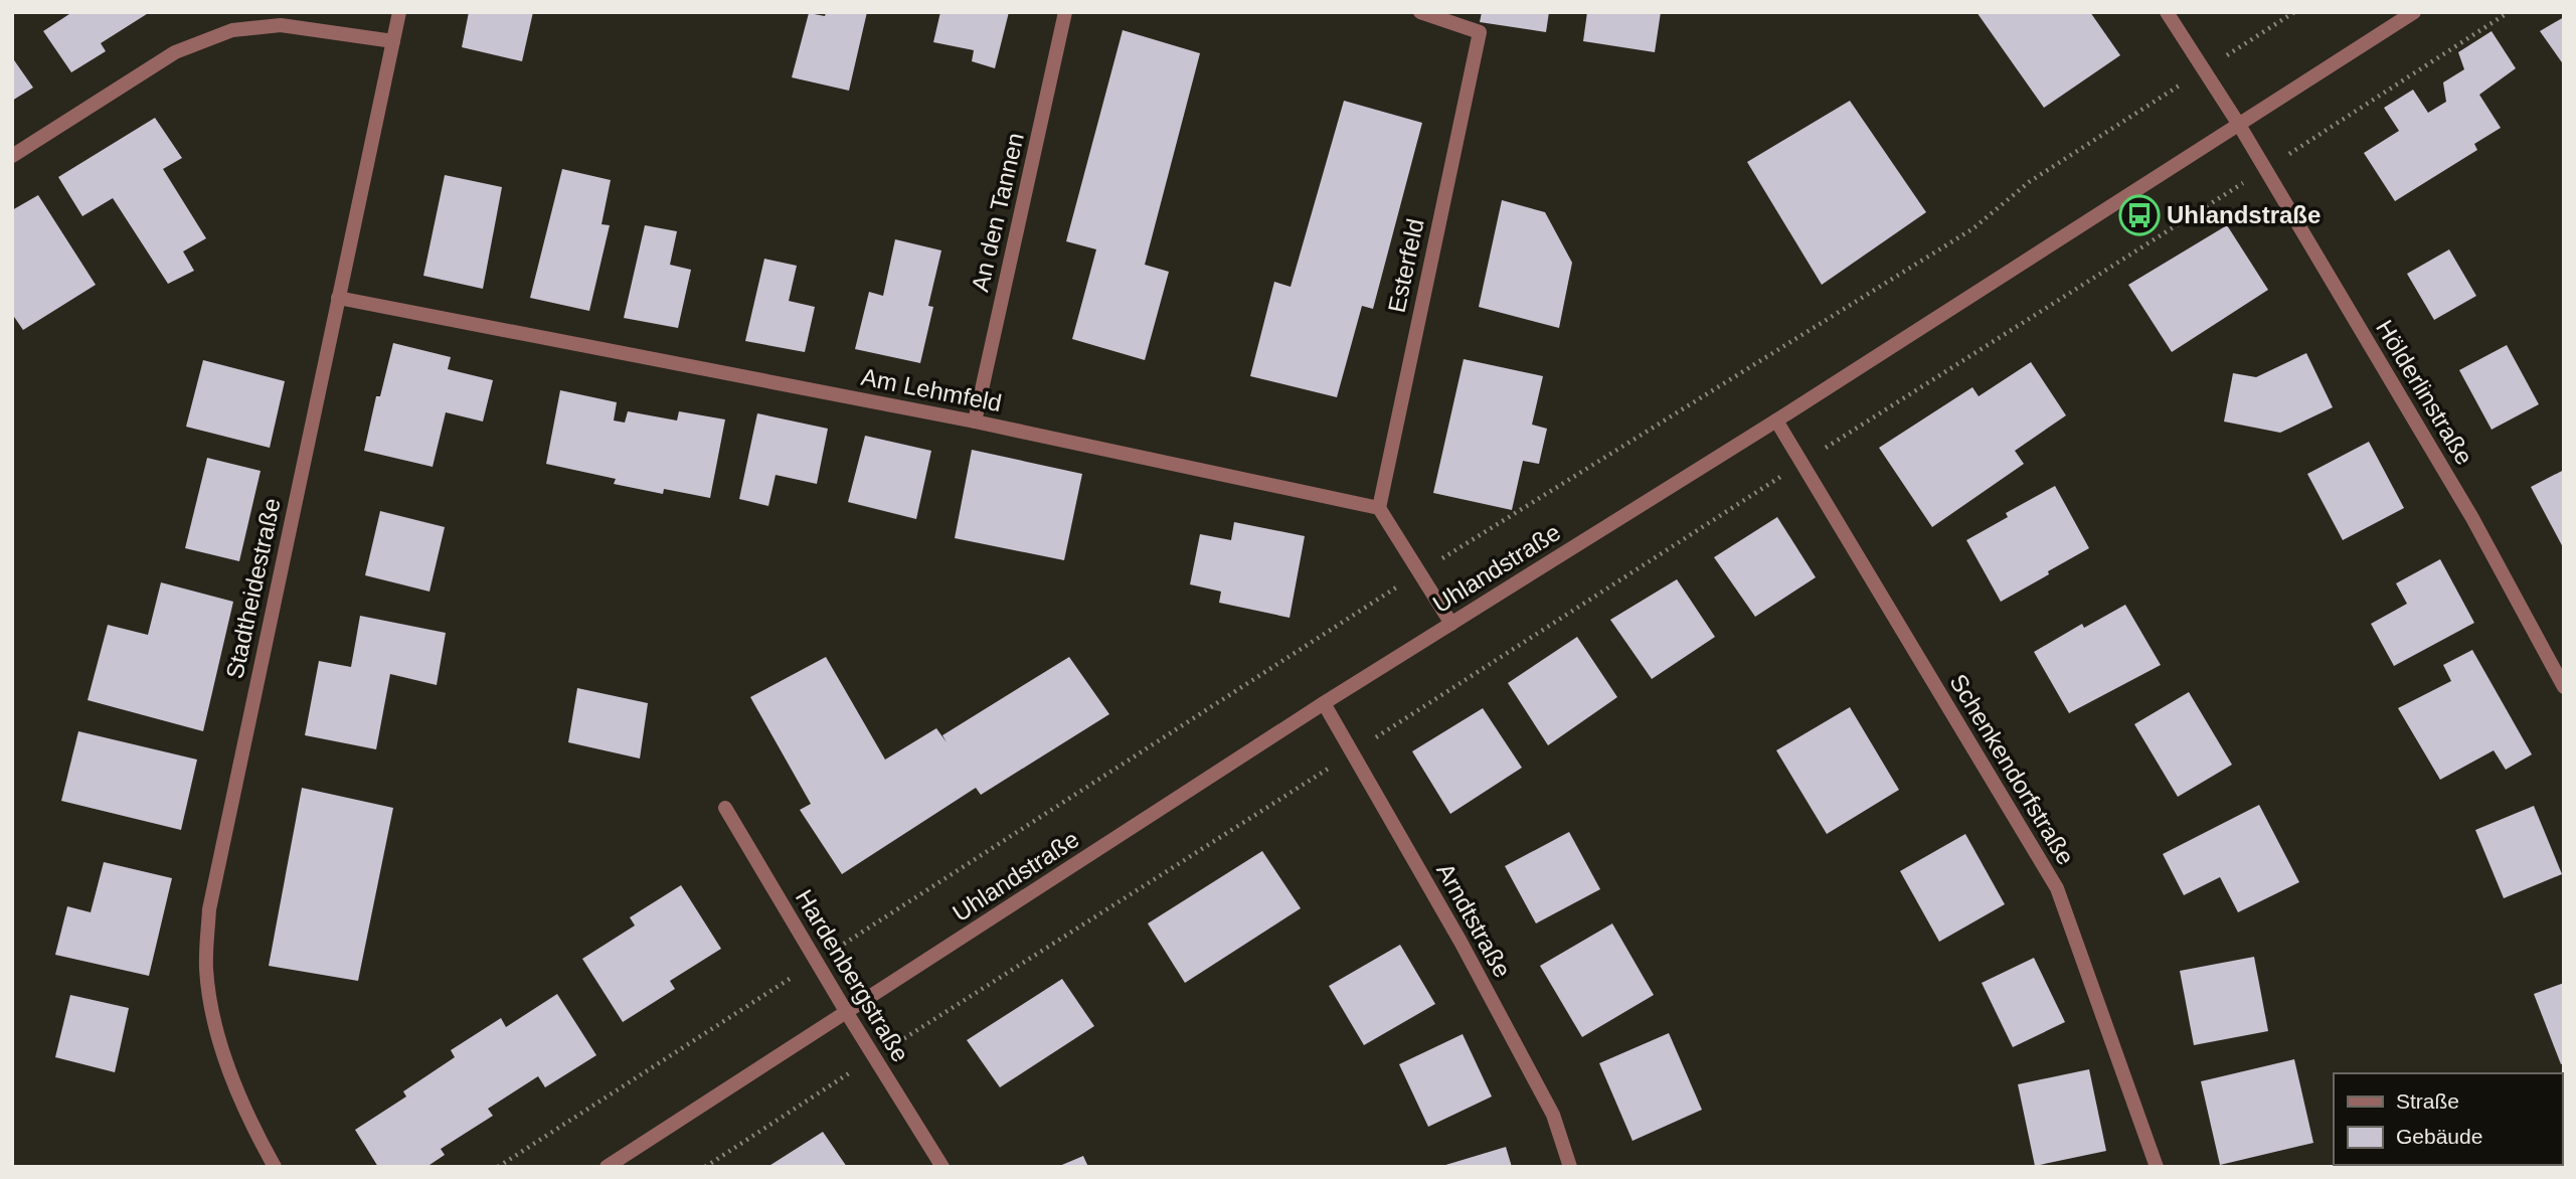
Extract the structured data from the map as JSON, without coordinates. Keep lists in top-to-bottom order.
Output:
{
  "streets": {
    "street": [
      "An den Tannen",
      "Esterfeld",
      "Am Lehmfeld",
      "Hölderlinstraße",
      "Uhlandstraße",
      "Stadtheidestraße",
      "Schenkendorfstraße",
      "Arndtstraße",
      "Hardenbergstraße"
    ]
  },
  "crossings": [
    ["An den Tannen", "Am Lehmfeld"],
    ["Esterfeld", "Am Lehmfeld"],
    ["Am Lehmfeld", "Stadtheidestraße"],
    ["Hölderlinstraße", "Uhlandstraße"],
    ["Uhlandstraße", "Schenkendorfstraße"],
    ["Uhlandstraße", "Arndtstraße"],
    ["Uhlandstraße", "Hardenbergstraße"]
  ],
  "places": {
    "bus stop": ["Uhlandstraße"]
  },
  "legend": ["Straße", "Gebäude"]
}
